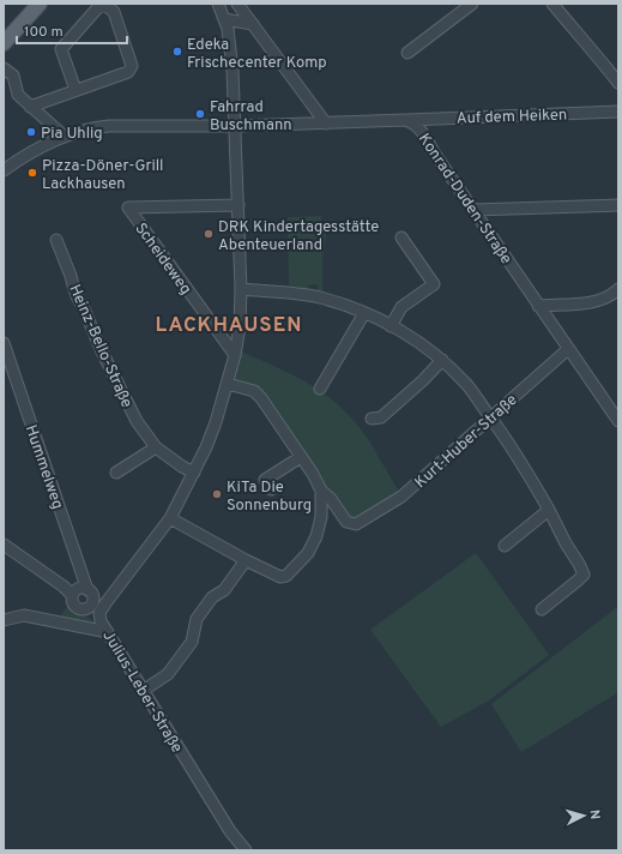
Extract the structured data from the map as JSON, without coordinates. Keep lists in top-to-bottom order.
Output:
{
  "streets": {
    "street": [
      "Auf dem Heiken",
      "Konrad-Duden-Straße",
      "Scheideweg",
      "Heinz-Bello-Straße",
      "Kurt-Huber-Straße",
      "Hummelweg",
      "Julius-Leber-Straße"
    ]
  },
  "crossings": [
    ["Auf dem Heiken", "Konrad-Duden-Straße"],
    ["Konrad-Duden-Straße", "Kurt-Huber-Straße"],
    ["Konrad-Duden-Straße", "Julius-Leber-Straße"],
    ["Scheideweg", "Julius-Leber-Straße"],
    ["Heinz-Bello-Straße", "Julius-Leber-Straße"]
  ],
  "districts": ["LACKHAUSEN"],
  "places": [
    "Edeka Frischecenter Komp",
    "Fahrrad Buschmann",
    "Pia Uhlig",
    "Pizza-Döner-Grill Lackhausen",
    "DRK Kindertagesstätte Abenteuerland",
    "KiTa Die Sonnenburg"
  ],
  "scale_bar": "100 m",
  "north": "right"
}
